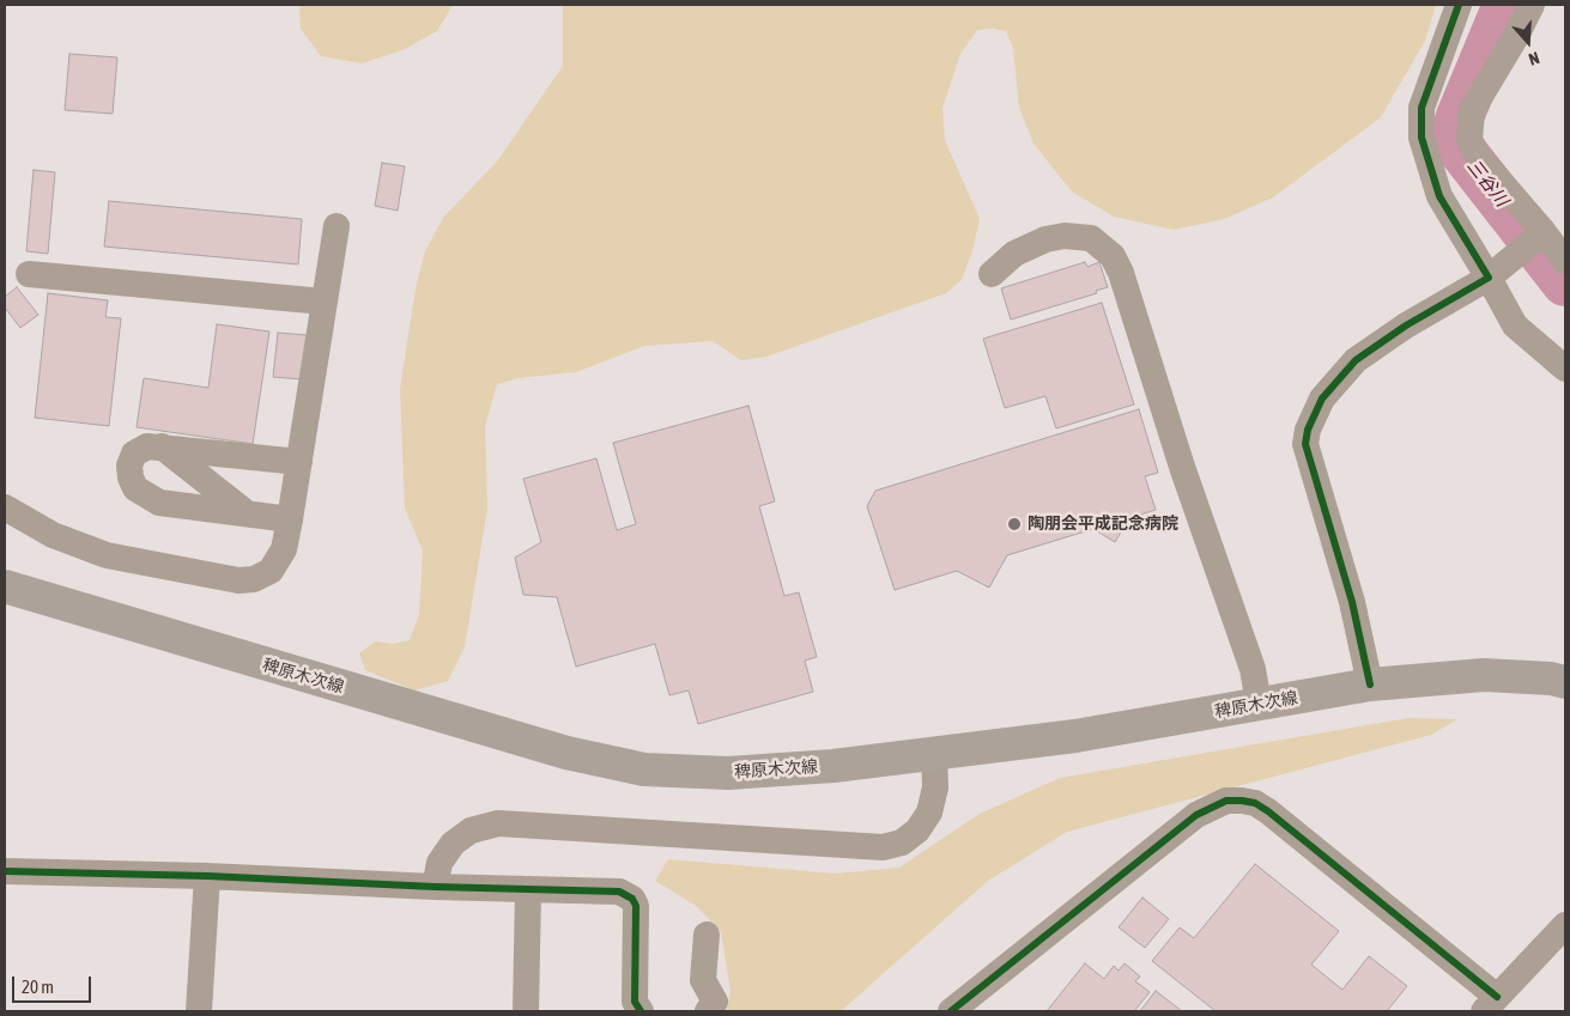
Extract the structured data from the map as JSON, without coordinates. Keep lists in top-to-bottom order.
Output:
{
  "streets": {
    "main road": ["稗原木次線"]
  },
  "water": ["三谷川"],
  "places": ["陶朋会平成記念病院"],
  "scale_bar": "20 m",
  "north": "bottom"
}
